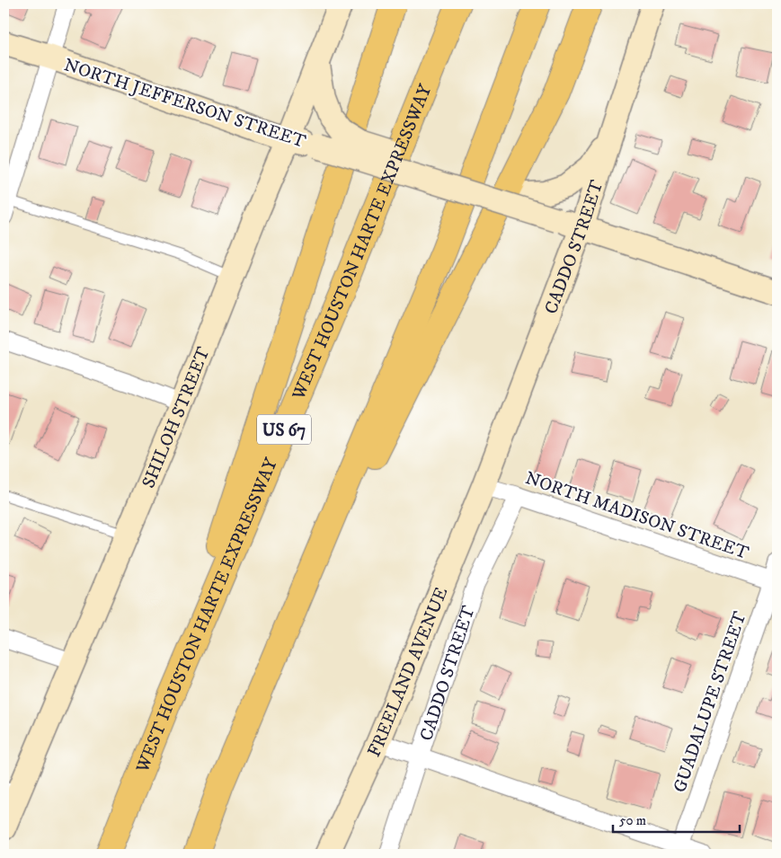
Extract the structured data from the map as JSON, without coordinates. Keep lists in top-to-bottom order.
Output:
{
  "streets": {
    "highway": ["WEST HOUSTON HARTE EXPRESSWAY", "US 67"],
    "main road": [
      "NORTH JEFFERSON STREET",
      "CADDO STREET",
      "SHILOH STREET",
      "FREELAND AVENUE"
    ],
    "street": ["NORTH MADISON STREET", "GUADALUPE STREET"]
  },
  "crossings": [
    ["NORTH JEFFERSON STREET", "CADDO STREET"],
    ["NORTH JEFFERSON STREET", "SHILOH STREET"],
    ["CADDO STREET", "NORTH MADISON STREET"],
    ["CADDO STREET", "FREELAND AVENUE"],
    ["NORTH MADISON STREET", "FREELAND AVENUE"],
    ["NORTH MADISON STREET", "GUADALUPE STREET"]
  ],
  "scale_bar": "50 m"
}
